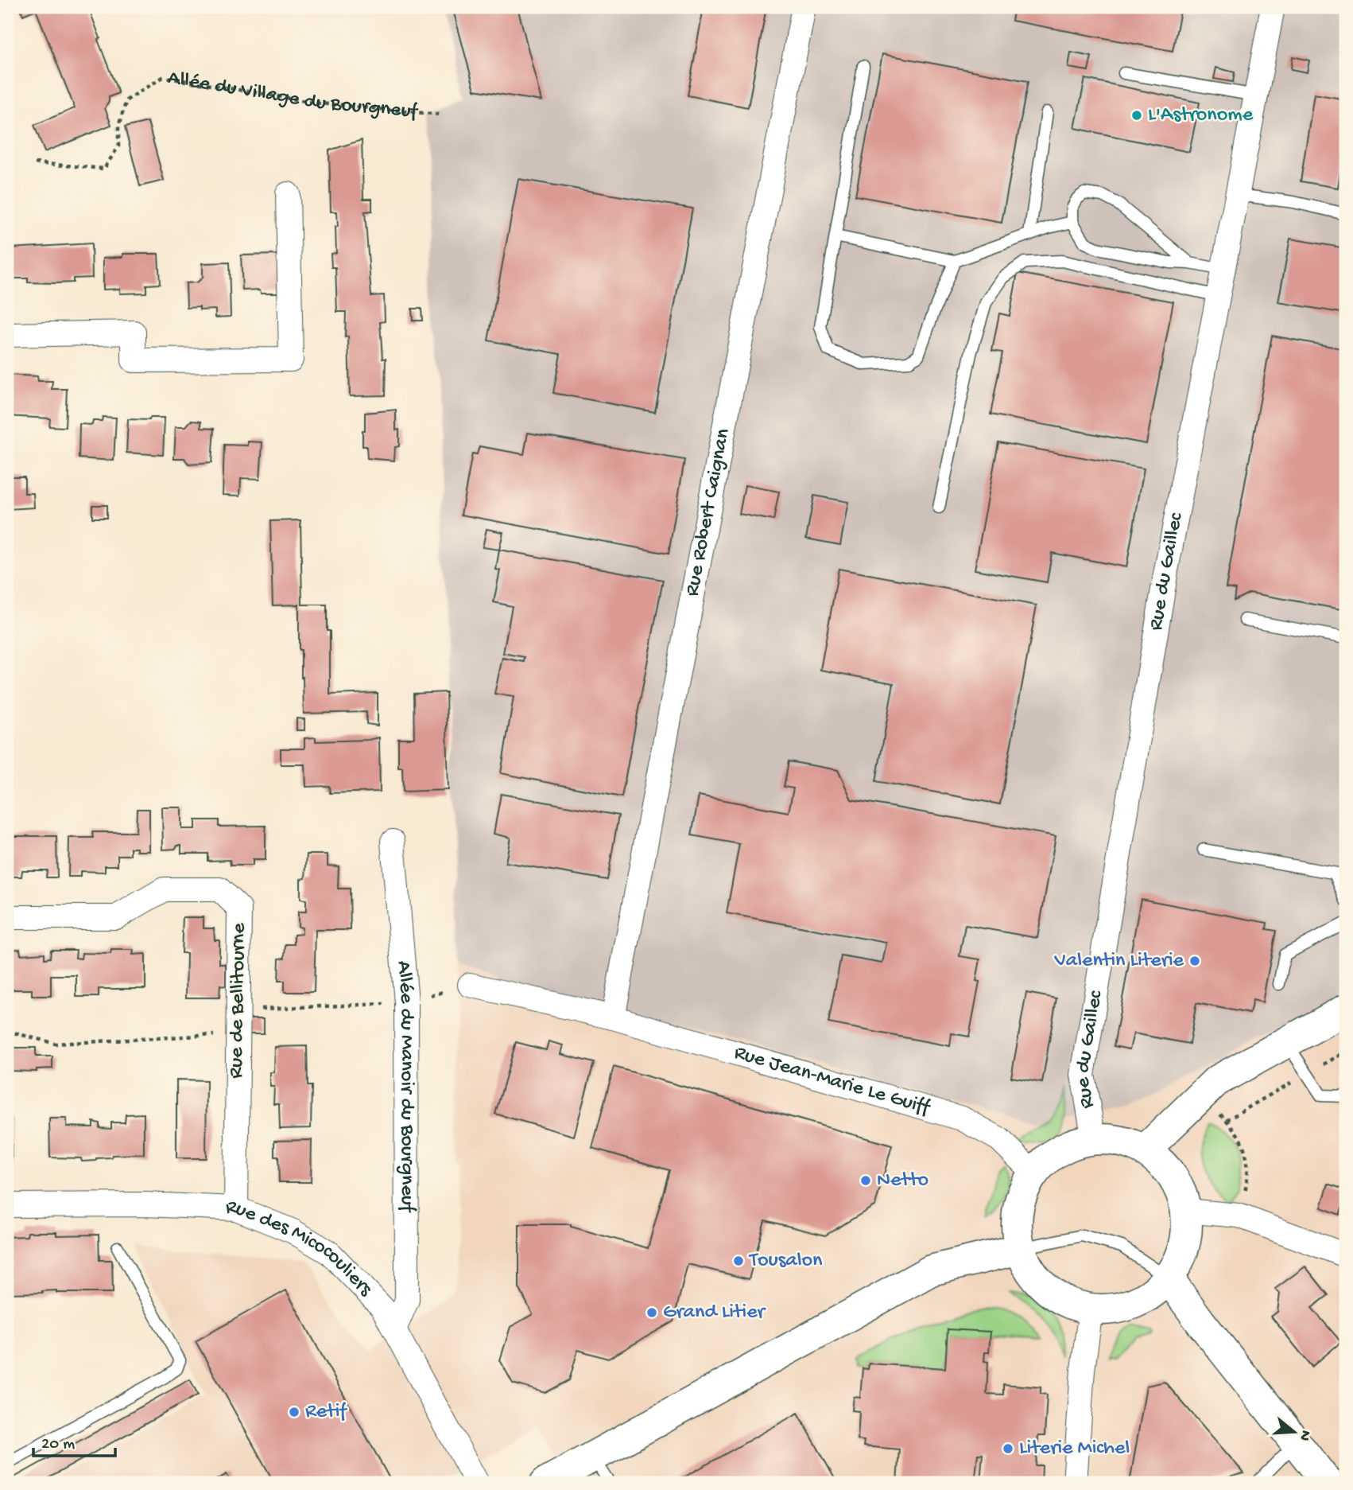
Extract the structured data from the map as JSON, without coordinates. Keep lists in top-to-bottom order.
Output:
{
  "streets": {
    "street": [
      "Rue Robert Caignan",
      "Rue du Gaillec",
      "Rue de Bellitourne",
      "Rue Jean-Marie Le Guiff",
      "Allée du Manoir du Bourgneuf",
      "Rue des Micocouliers"
    ],
    "path": ["Allée du Village du Bourgneuf"]
  },
  "crossings": [
    ["Rue Robert Caignan", "Rue Jean-Marie Le Guiff"],
    ["Rue de Bellitourne", "Rue des Micocouliers"],
    ["Allée du Manoir du Bourgneuf", "Rue des Micocouliers"]
  ],
  "places": [
    "L'Astronome",
    "Valentin Literie",
    "Netto",
    "Tousalon",
    "Grand Litier",
    "Retif",
    "Literie Michel"
  ],
  "scale_bar": "20 m",
  "north": "right"
}
